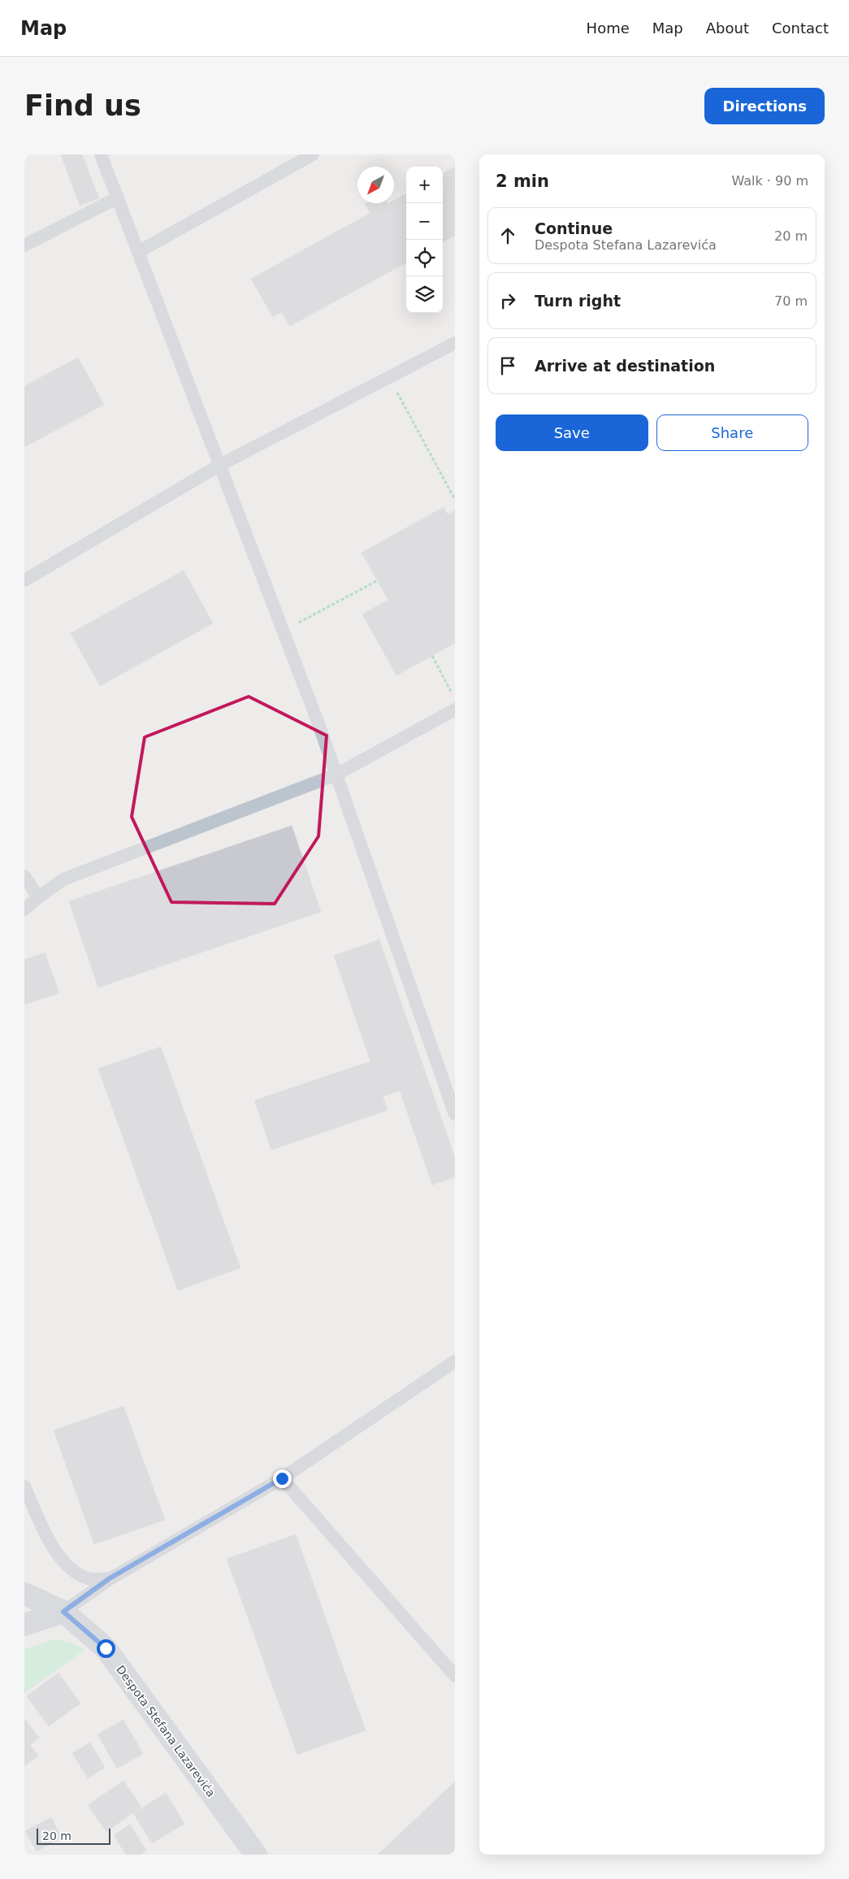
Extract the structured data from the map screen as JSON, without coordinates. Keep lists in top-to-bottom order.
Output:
{
  "streets": {
    "street": ["Despota Stefana Lazarevića"]
  },
  "scale_bar": "20 m",
  "north": "bottom left",
  "page": {
    "header": "Map",
    "nav": [
      "Home",
      "Map",
      "About",
      "Contact"
    ],
    "buttons": [
      "Directions",
      ["Save", "Share"]
    ],
    "title": "Find us",
    "heading": ["2 min", "Walk · 90 m"],
    "map_buttons": ["+", "−"],
    "list": [
      ["Continue", "Despota Stefana Lazarevića", "20 m"],
      ["Turn right", "70 m"],
      "Arrive at destination"
    ],
    "scale": "20 m"
  }
}
